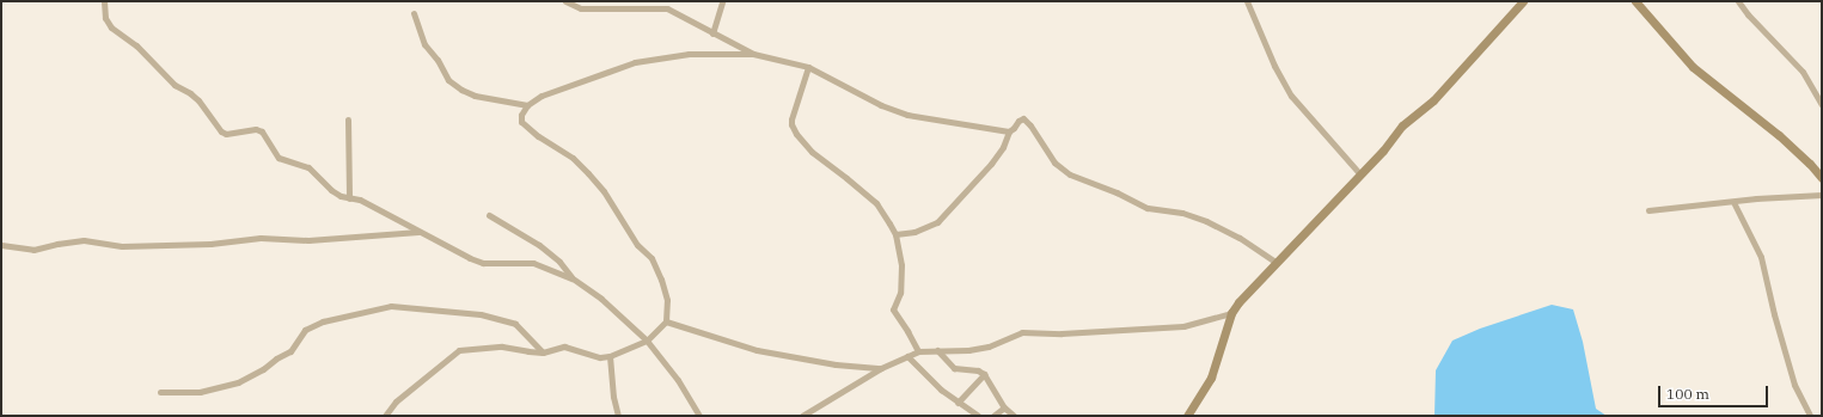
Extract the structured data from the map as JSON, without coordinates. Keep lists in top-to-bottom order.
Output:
{
  "scale_bar": "100 m"
}
